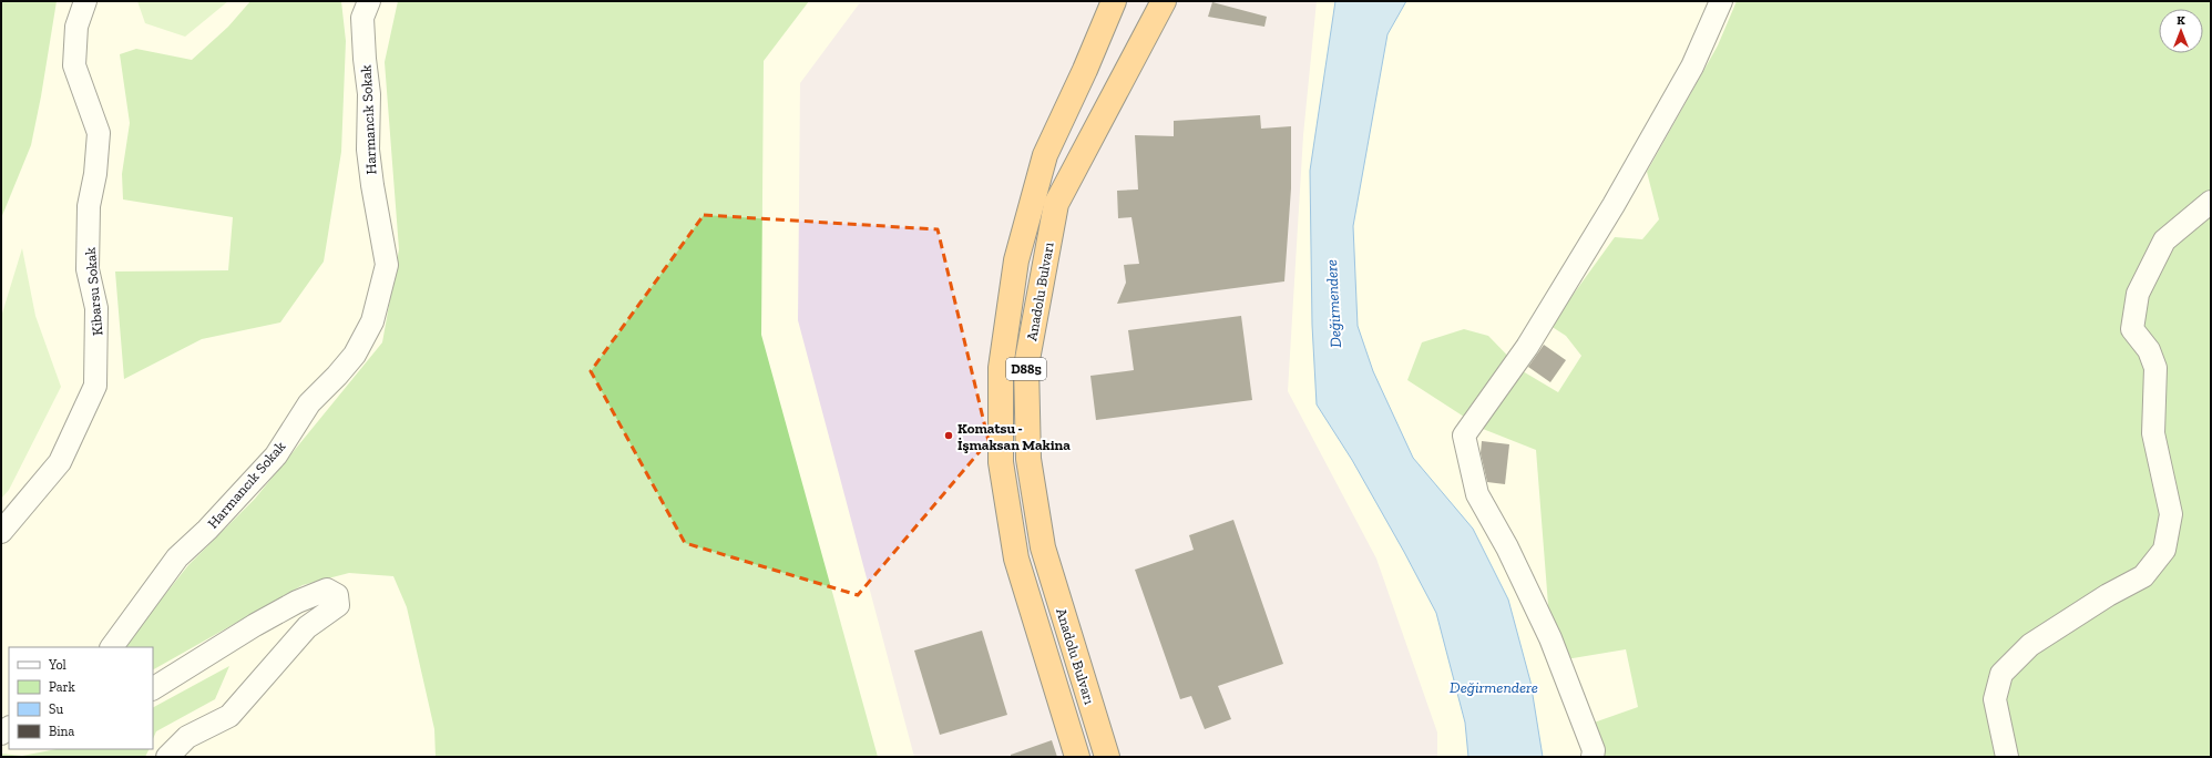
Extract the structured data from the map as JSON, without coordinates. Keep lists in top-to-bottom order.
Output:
{
  "streets": {
    "highway": ["Anadolu Bulvarı", "D885"],
    "street": ["Harmancık Sokak", "Kibarsu Sokak"]
  },
  "water": ["Değirmendere"],
  "places": ["Komatsu - İşmaksan Makina"],
  "legend": [
    "Yol",
    "Park",
    "Su",
    "Bina"
  ],
  "north": "top"
}
